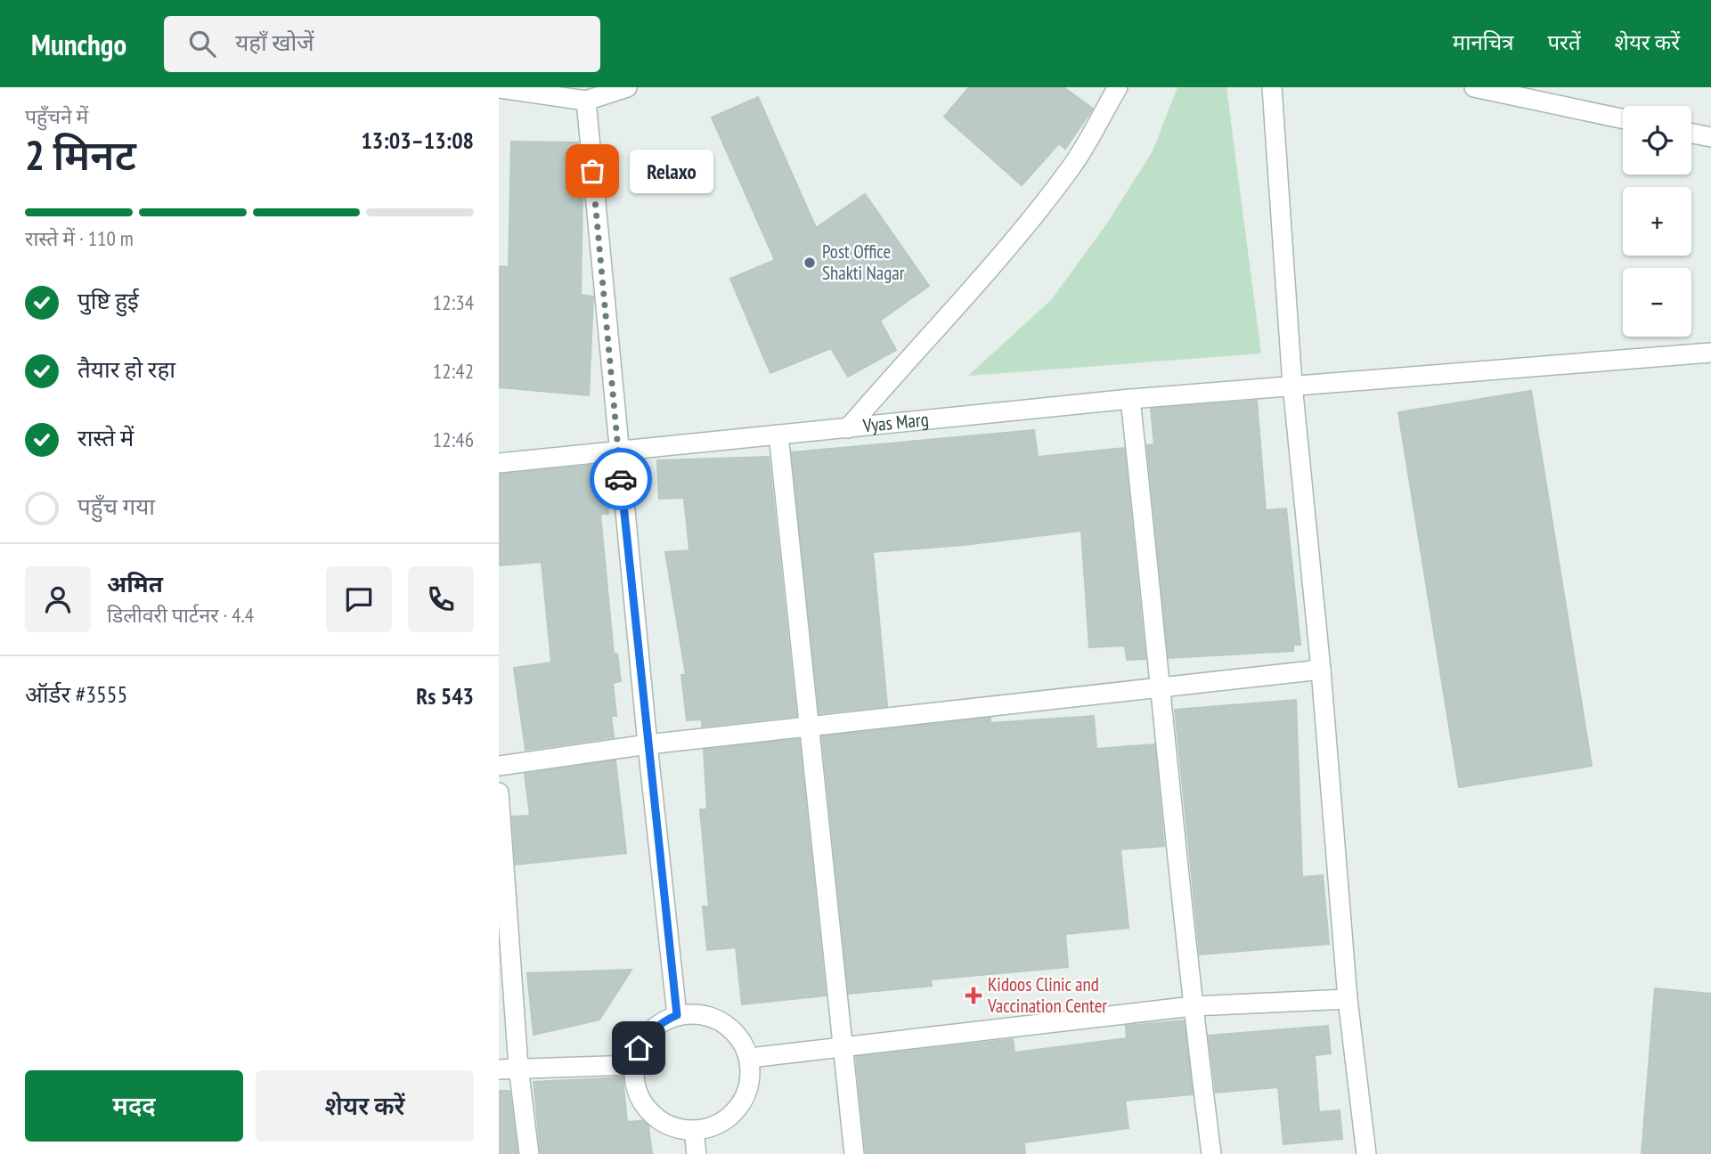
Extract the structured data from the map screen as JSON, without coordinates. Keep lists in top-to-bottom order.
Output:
{
  "streets": {
    "street": ["Vyas Marg"]
  },
  "places": {
    "other": ["Relaxo", "Post Office Shakti Nagar"],
    "health": ["Kidoos Clinic and Vaccination Center"]
  },
  "page": {
    "header": "Munchgo",
    "search": "यहाँ खोजें",
    "nav": ["मानचित्र", "परतें", "शेयर करें"],
    "heading": ["2 मिनट", "पहुँचने में", "13:03–13:08"],
    "panel": [
      "अमित",
      "डिलीवरी पार्टनर · 4.4",
      "ऑर्डर #3555",
      "Rs 543"
    ],
    "map_buttons": ["+", "−"],
    "bubble": "Relaxo",
    "bar": "रास्ते में · 110 m",
    "list": [
      ["पुष्टि हुई", "12:34"],
      ["तैयार हो रहा", "12:42"],
      ["रास्ते में", "12:46"],
      "पहुँच गया"
    ],
    "buttons": ["मदद", "शेयर करें"]
  }
}
